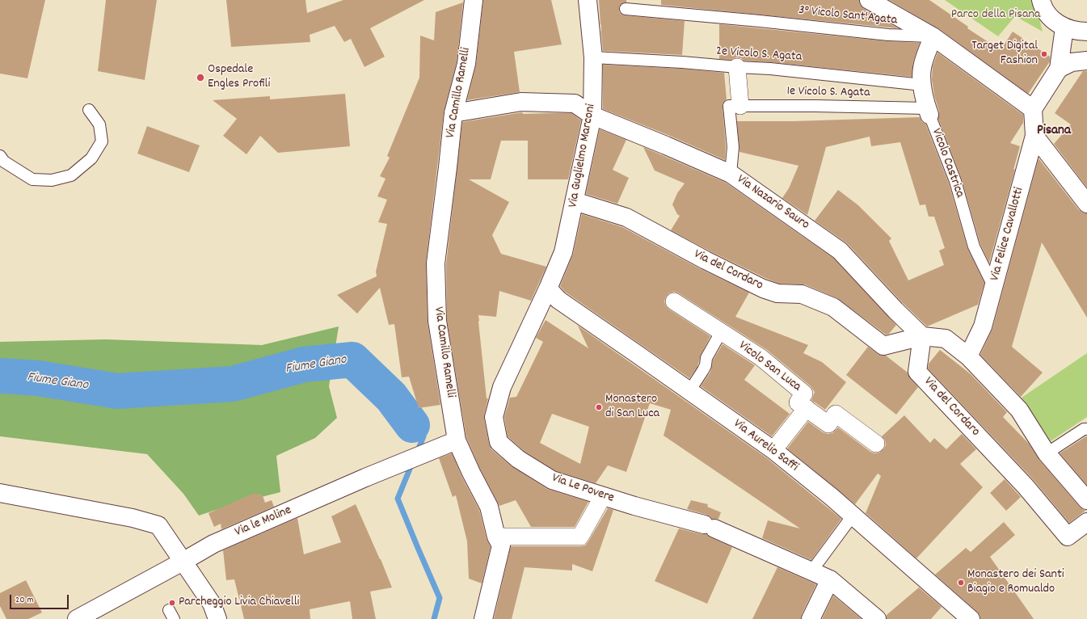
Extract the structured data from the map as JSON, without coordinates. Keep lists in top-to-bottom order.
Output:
{
  "streets": {
    "street": [
      "Via Camillo Ramelli",
      "Via Guglielmo Marconi",
      "Vicolo Castrica",
      "Via Nazario Sauro",
      "Via Felice Cavallotti",
      "Via del Cordaro",
      "Vicolo San Luca",
      "Via Aurelio Saffi",
      "Via Le Povere",
      "Via le Moline"
    ],
    "lane": ["3° Vicolo Sant'Agata", "2e Vicolo S. Agata", "1e Vicolo S. Agata"]
  },
  "crossings": [
    ["3° Vicolo Sant'Agata", "Vicolo Castrica"],
    ["2e Vicolo S. Agata", "Via Guglielmo Marconi"],
    ["2e Vicolo S. Agata", "Vicolo Castrica"],
    ["Via Camillo Ramelli", "Via Nazario Sauro"],
    ["Via Camillo Ramelli", "Via le Moline"],
    ["1e Vicolo S. Agata", "Vicolo Castrica"],
    ["Via Guglielmo Marconi", "Via Nazario Sauro"],
    ["Via Guglielmo Marconi", "Via del Cordaro"],
    ["Via Guglielmo Marconi", "Via Aurelio Saffi"],
    ["Via Guglielmo Marconi", "Via Le Povere"],
    ["Vicolo Castrica", "Via Felice Cavallotti"],
    ["Via Nazario Sauro", "Via del Cordaro"],
    ["Via Aurelio Saffi", "Via Le Povere"]
  ],
  "districts": ["Pisana"],
  "water": ["Fiume Giano"],
  "parks": ["Parco della Pisana"],
  "places": [
    "Target Digital Fashion",
    "Ospedale Engles Profili",
    "Monastero di San Luca",
    "Monastero dei Santi Biagio e Romualdo",
    "Parcheggio Livia Chiavelli"
  ],
  "scale_bar": "20 m"
}
